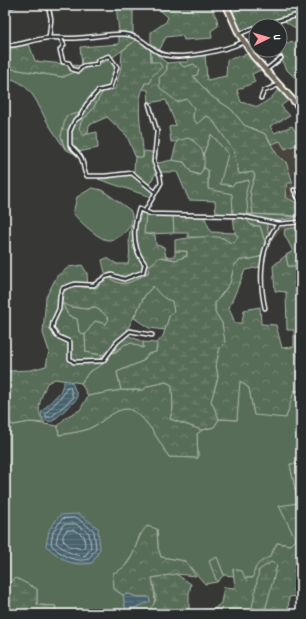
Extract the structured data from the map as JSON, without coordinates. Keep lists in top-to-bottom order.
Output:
{
  "north": "right"
}
